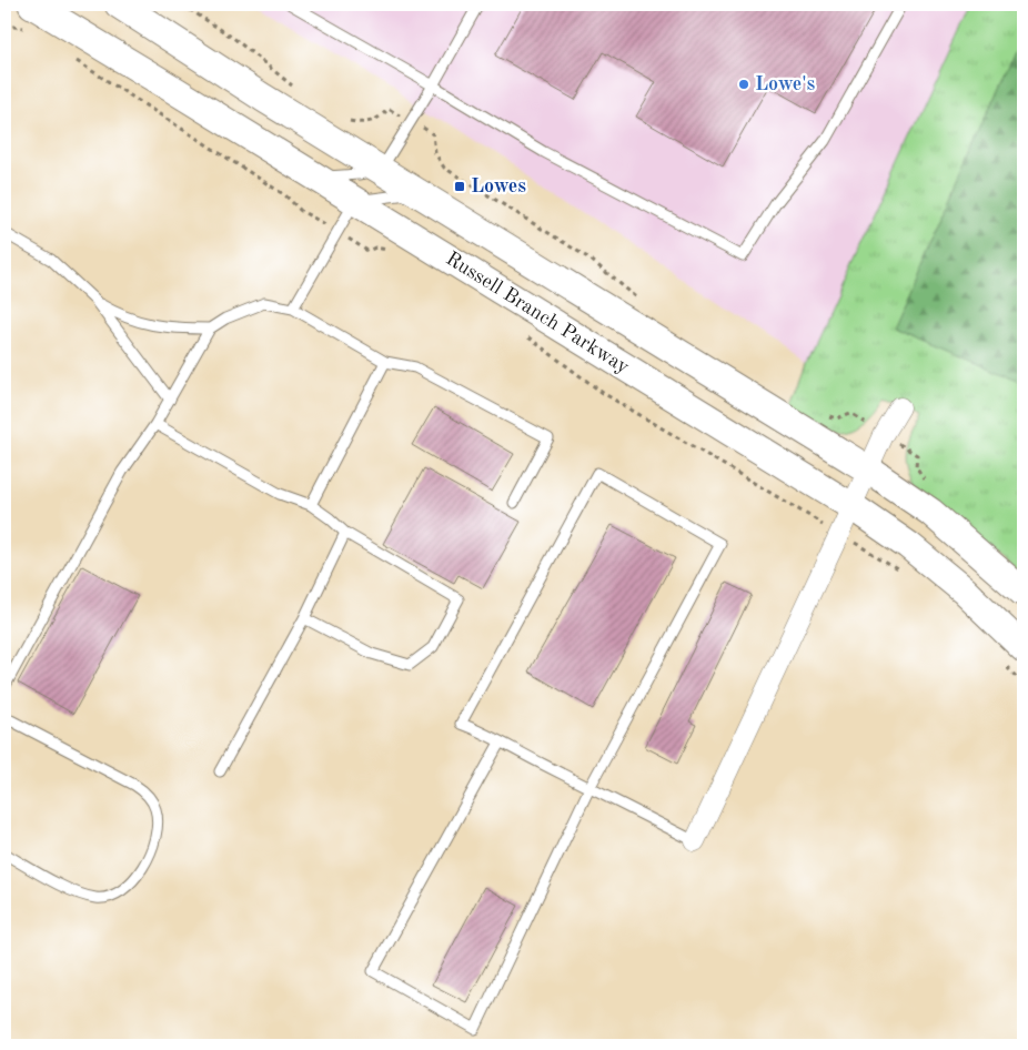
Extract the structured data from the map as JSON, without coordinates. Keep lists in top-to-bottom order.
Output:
{
  "streets": {
    "main road": ["Russell Branch Parkway"]
  },
  "places": {
    "other": ["Lowe's"],
    "transit": ["Lowes"]
  }
}
